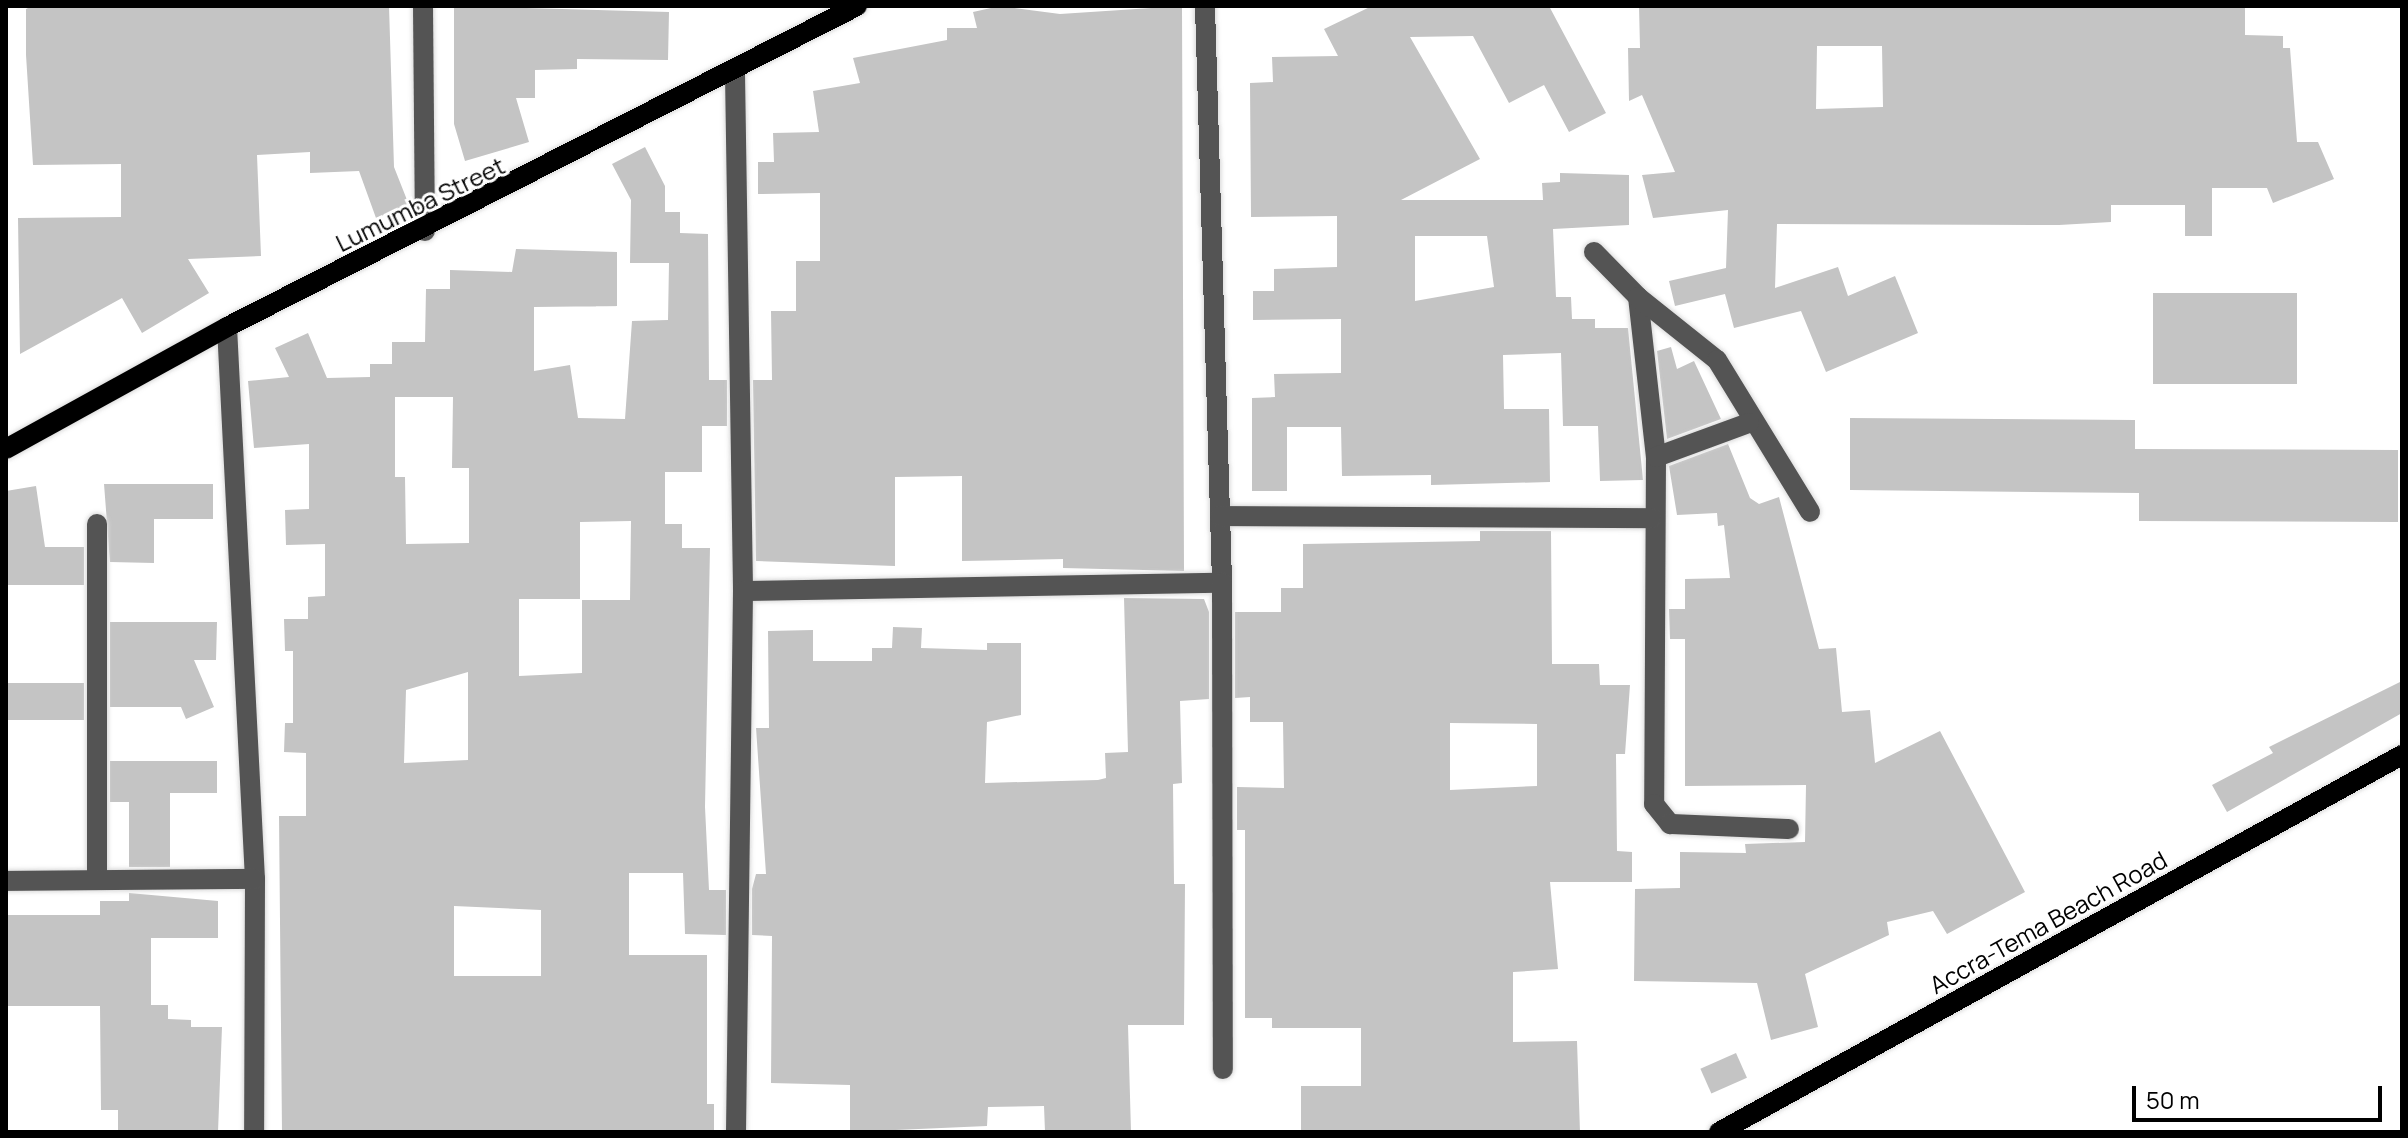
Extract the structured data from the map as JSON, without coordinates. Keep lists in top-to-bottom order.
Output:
{
  "streets": {
    "main road": ["Lumumba Street", "Accra-Tema Beach Road"]
  },
  "scale_bar": "50 m"
}
